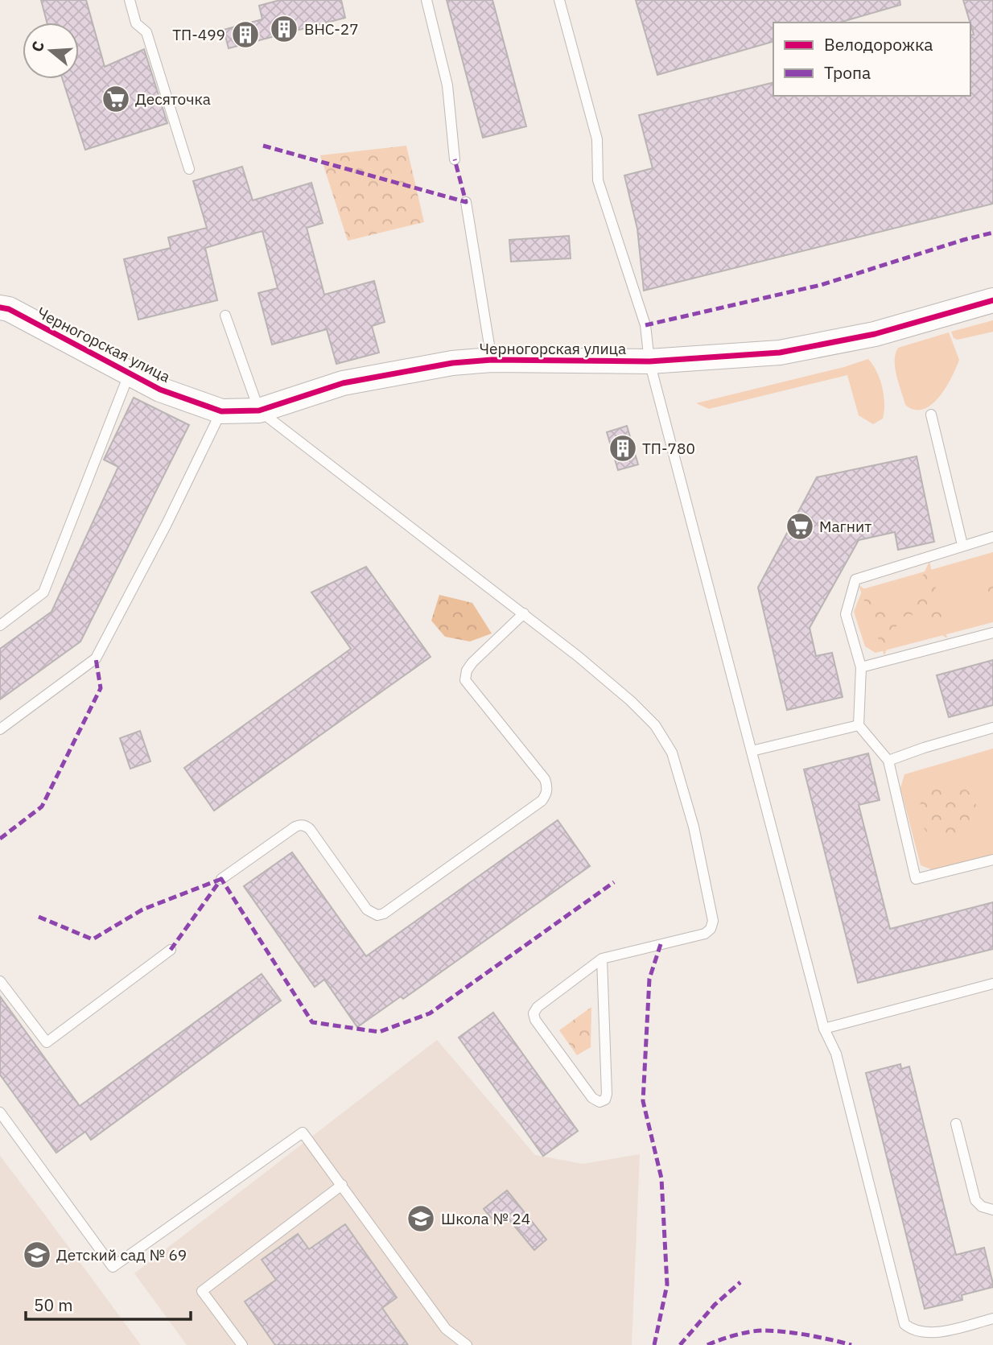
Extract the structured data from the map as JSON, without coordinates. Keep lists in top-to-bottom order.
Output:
{
  "streets": {
    "street": ["Черногорская улица"]
  },
  "places": {
    "building": ["ВНС-27", "ТП-499", "ТП-780"],
    "supermarket": ["Десяточка", "Магнит"],
    "school or university": ["Школа № 24", "Детский сад № 69"]
  },
  "legend": ["Велодорожка", "Тропа"],
  "scale_bar": "50 m",
  "north": "left"
}
